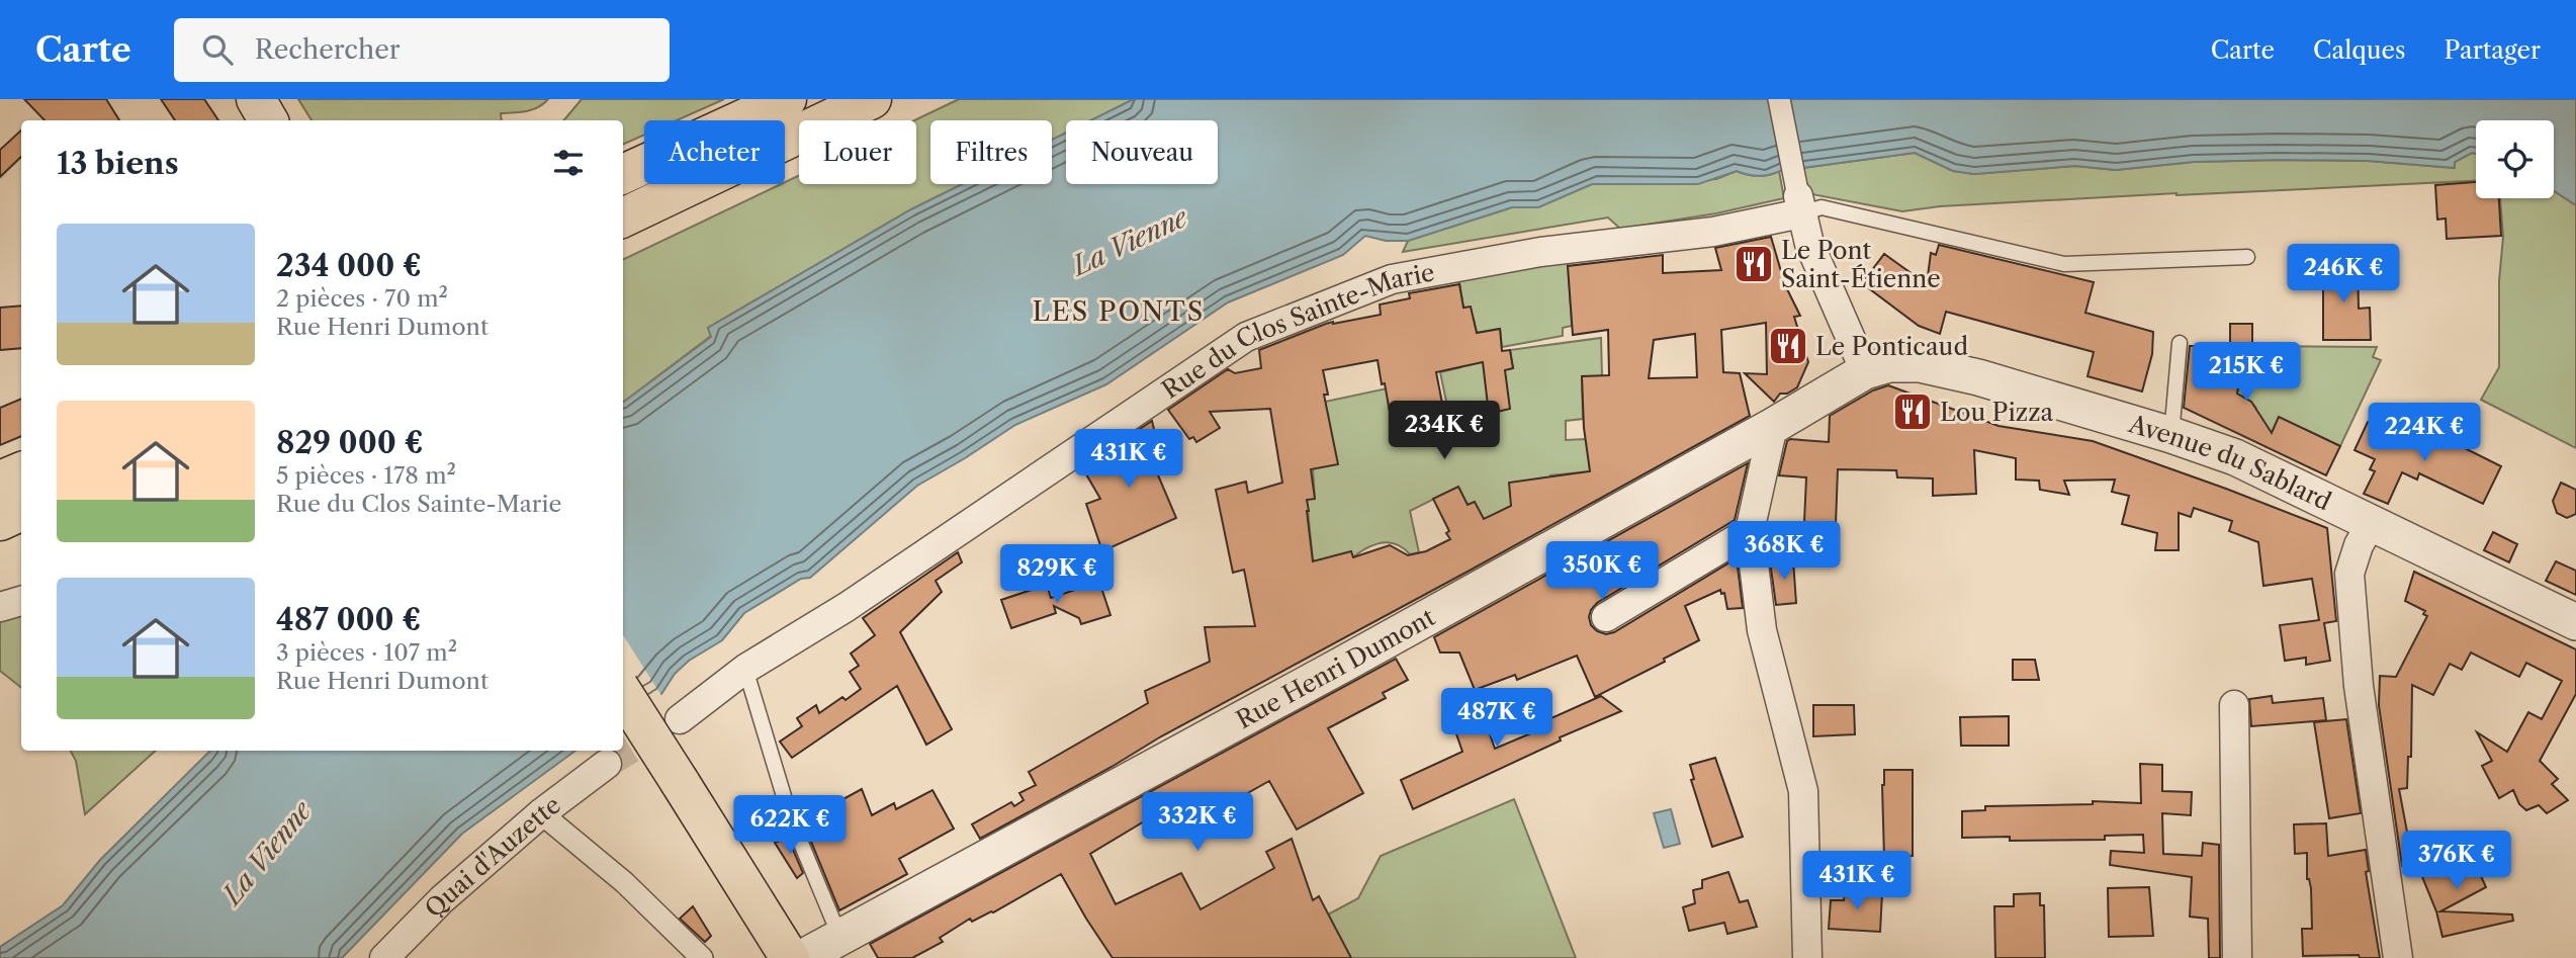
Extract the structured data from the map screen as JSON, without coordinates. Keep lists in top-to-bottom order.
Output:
{
  "streets": {
    "street": [
      "Rue du Clos Sainte-Marie",
      "Avenue du Sablard",
      "Rue Henri Dumont",
      "Quai d'Auzette"
    ]
  },
  "crossings": [
    ["Avenue du Sablard", "Rue Henri Dumont"]
  ],
  "districts": ["LES PONTS"],
  "water": ["La Vienne"],
  "places": {
    "restaurant": ["Le Pont Saint-Étienne", "Le Ponticaud", "Lou Pizza"]
  },
  "page": {
    "header": "Carte",
    "search": "Rechercher",
    "nav": ["Carte", "Calques", "Partager"],
    "chip": [
      "Acheter",
      "Louer",
      "Filtres",
      "Nouveau"
    ],
    "heading": "13 biens",
    "list": [
      {
        "name": "234 000 €",
        "note": "2 pièces · 70 m² · Rue Henri Dumont"
      },
      {
        "name": "829 000 €",
        "note": "5 pièces · 178 m² · Rue du Clos Sainte-Marie"
      },
      {
        "name": "487 000 €",
        "note": "3 pièces · 107 m² · Rue Henri Dumont"
      }
    ],
    "price": [
      "246K €",
      "215K €",
      "234K €",
      "224K €",
      "431K €",
      "368K €",
      "350K €",
      "829K €",
      "487K €",
      "332K €",
      "622K €",
      "376K €",
      "431K €"
    ]
  }
}
